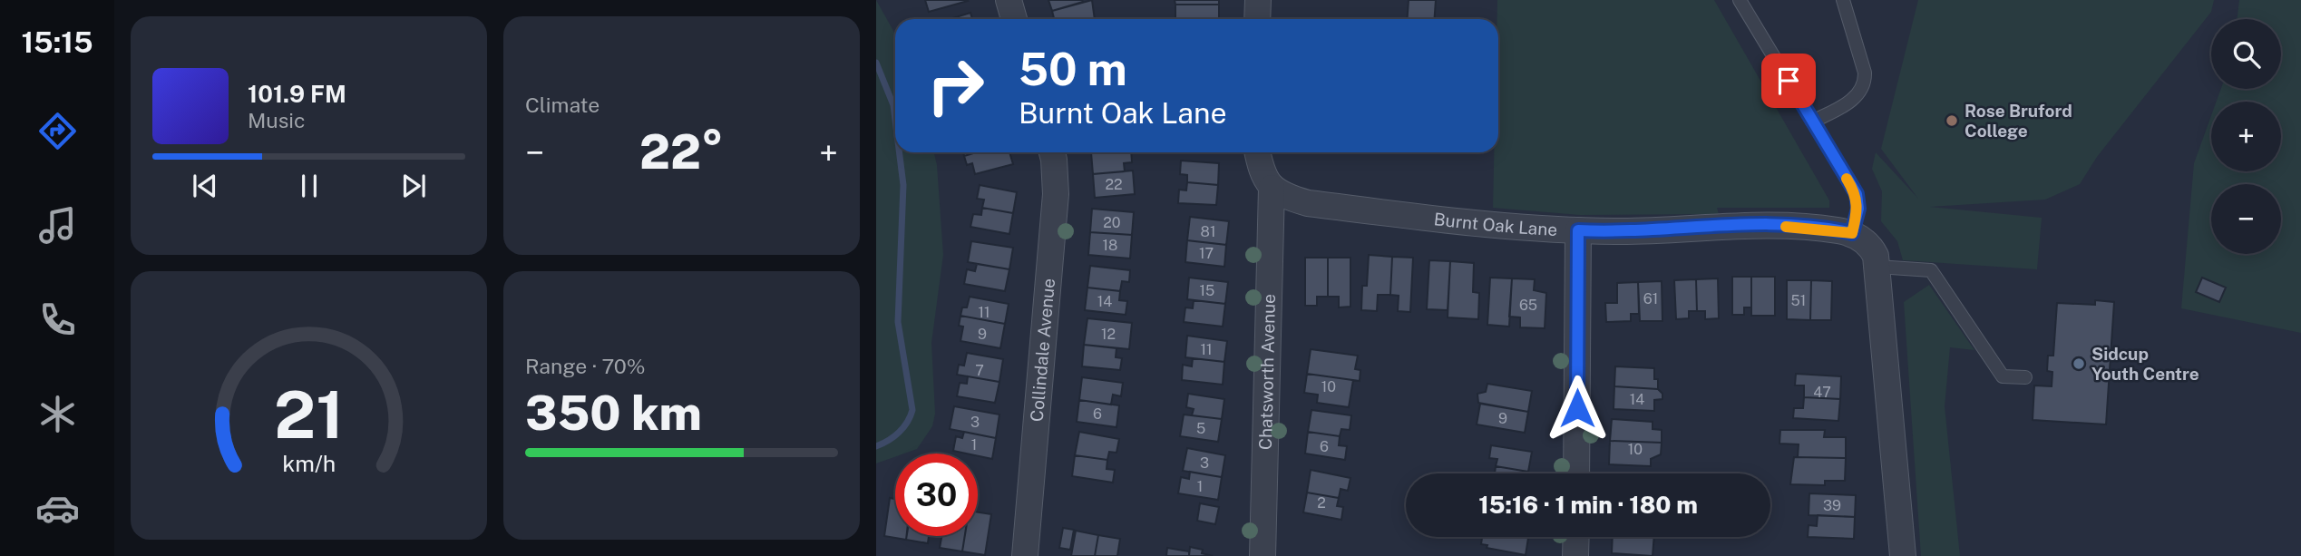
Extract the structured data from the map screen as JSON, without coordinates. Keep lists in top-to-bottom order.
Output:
{
  "streets": {
    "street": ["Burnt Oak Lane", "Collindale Avenue", "Chatsworth Avenue"]
  },
  "crossings": [
    ["Burnt Oak Lane", "Chatsworth Avenue"]
  ],
  "places": ["Rose Bruford College", "Sidcup Youth Centre"],
  "house_numbers": [
    "22",
    "20",
    "81",
    "18",
    "17",
    "15",
    "61",
    "51",
    "14",
    "65",
    "11",
    "9",
    "12",
    "11",
    "7",
    "10",
    "47",
    "14",
    "6",
    "9",
    "3",
    "5",
    "1",
    "6",
    "10",
    "3",
    "1",
    "2",
    "39"
  ],
  "page": {
    "tabs": "15:15",
    "tile": [
      "Climate",
      ["Range · 70%", "350 km"]
    ],
    "map_buttons": ["+", "−"],
    "turn": ["50 m", "Burnt Oak Lane"],
    "song": ["101.9 FM", "Music"],
    "heat": ["−", "22°", "+"],
    "limit": "30",
    "trip": "15:16 · 1 min · 180 m",
    "gauge": ["21", "km/h"]
  }
}
